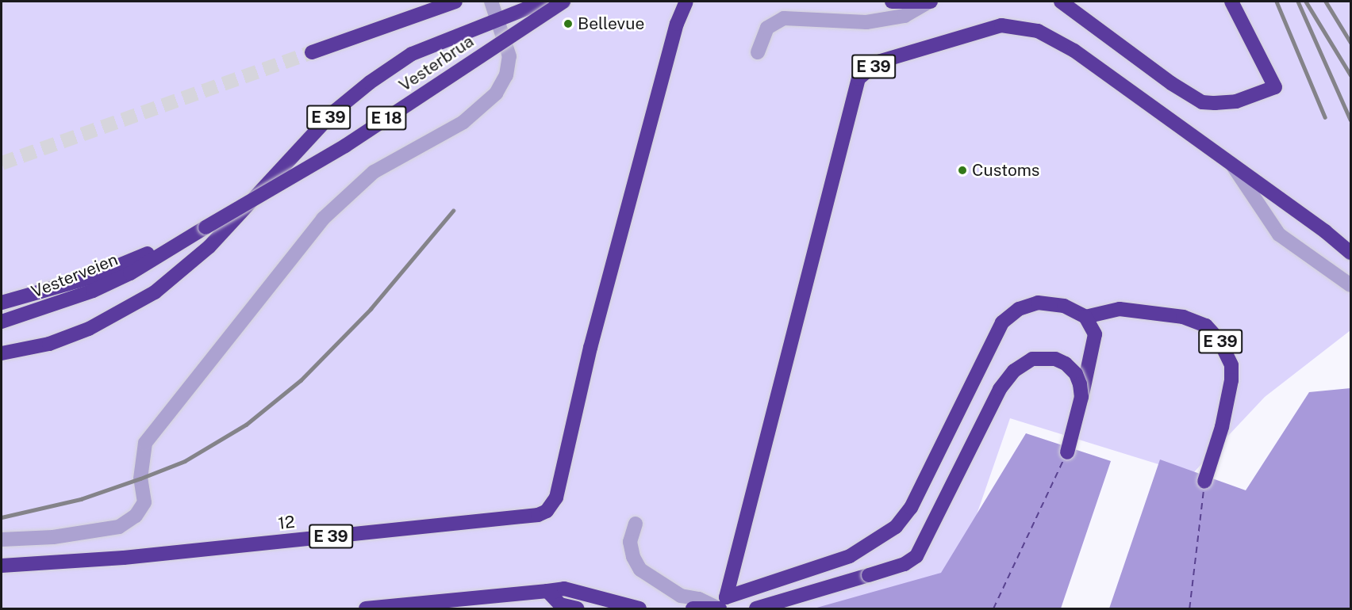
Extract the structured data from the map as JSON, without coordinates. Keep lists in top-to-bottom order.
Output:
{
  "streets": {
    "highway": [
      "Vesterbrua",
      "E 39",
      "E 18",
      "Vesterveien",
      "12"
    ]
  },
  "crossings": [
    ["Vesterbrua", "Vesterveien"]
  ],
  "places": ["Bellevue", "Customs"]
}
